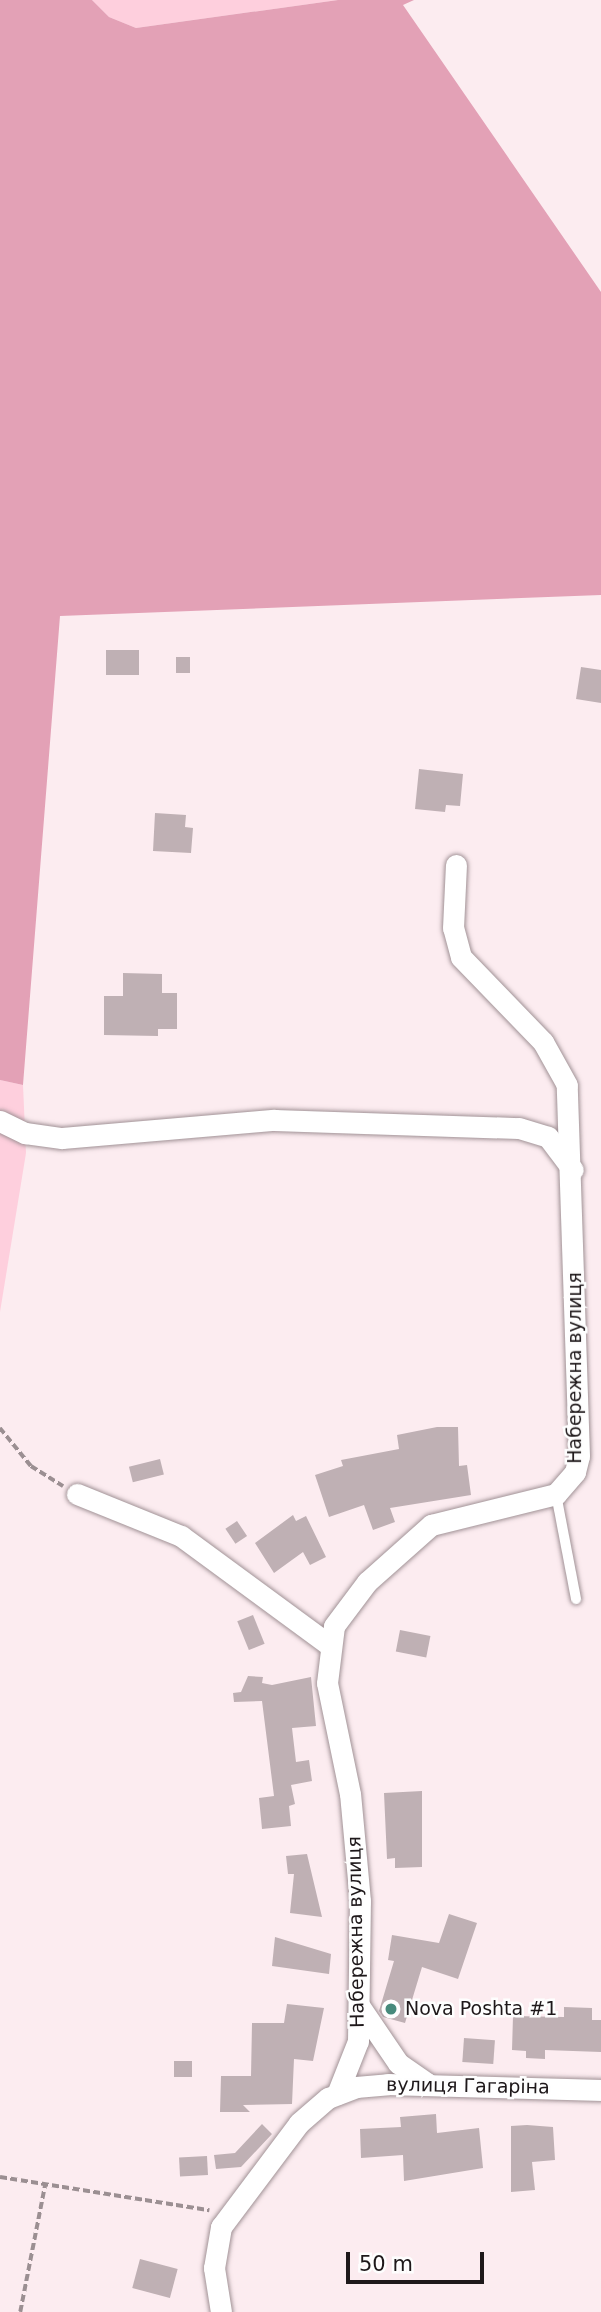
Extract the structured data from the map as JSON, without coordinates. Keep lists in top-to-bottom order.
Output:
{
  "streets": {
    "street": ["Набережна вулиця", "вулиця Гагаріна"]
  },
  "crossings": [
    ["Набережна вулиця", "вулиця Гагаріна"]
  ],
  "places": ["Nova Poshta #1"],
  "scale_bar": "50 m"
}
